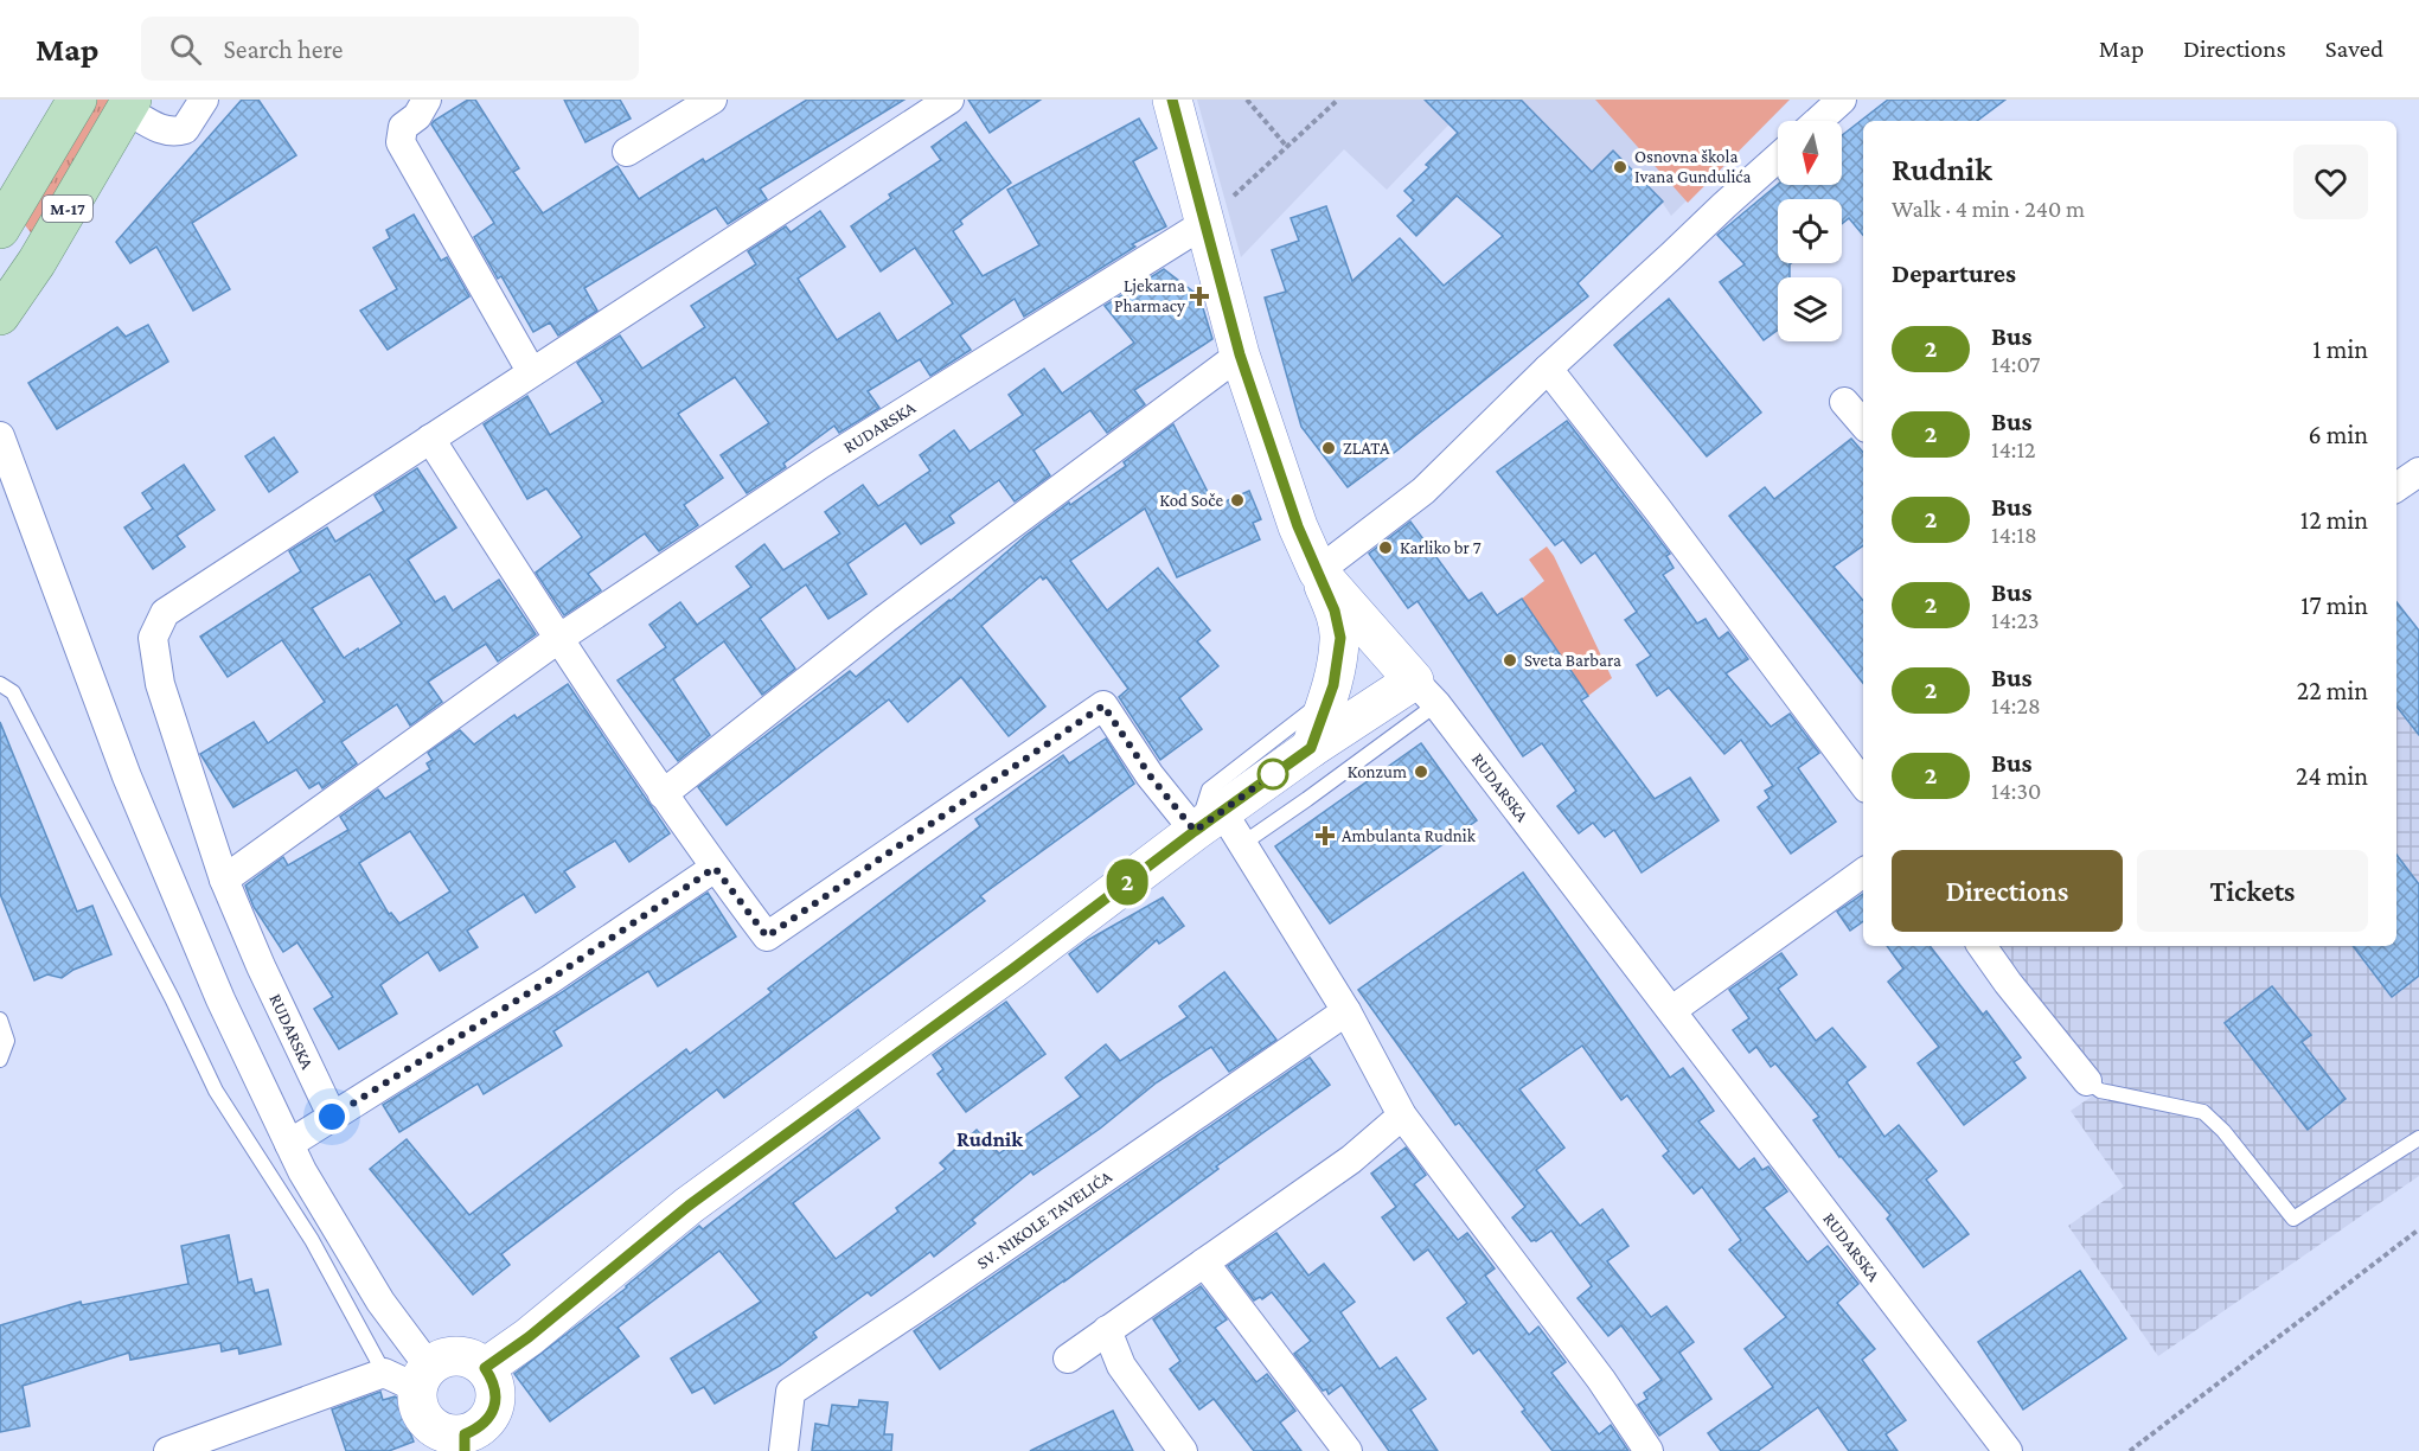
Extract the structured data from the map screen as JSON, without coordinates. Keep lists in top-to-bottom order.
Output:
{
  "streets": {
    "main road": ["M-17"],
    "street": ["RUDARSKA", "SV. NIKOLE TAVELIĆA"]
  },
  "districts": ["Rudnik"],
  "places": {
    "other": [
      "Osnovna škola Ivana Gundulića",
      "ZLATA",
      "Kod Soče",
      "Karliko br 7",
      "Sveta Barbara",
      "Konzum"
    ],
    "health": ["Ljekarna Pharmacy", "Ambulanta Rudnik"]
  },
  "lines": ["bus line 2"],
  "north": "bottom",
  "page": {
    "header": "Map",
    "search": "Search here",
    "nav": ["Map", "Directions", "Saved"],
    "on_map": "2",
    "heading": [
      ["Rudnik", "Walk · 4 min · 240 m"],
      "Departures"
    ],
    "list": [
      {
        "mark": "2",
        "name": "Bus",
        "note": "14:07",
        "value": "1 min"
      },
      {
        "mark": "2",
        "name": "Bus",
        "note": "14:12",
        "value": "6 min"
      },
      {
        "mark": "2",
        "name": "Bus",
        "note": "14:18",
        "value": "12 min"
      },
      {
        "mark": "2",
        "name": "Bus",
        "note": "14:23",
        "value": "17 min"
      },
      {
        "mark": "2",
        "name": "Bus",
        "note": "14:28",
        "value": "22 min"
      },
      {
        "mark": "2",
        "name": "Bus",
        "note": "14:30",
        "value": "24 min"
      }
    ],
    "buttons": ["Directions", "Tickets"]
  }
}
